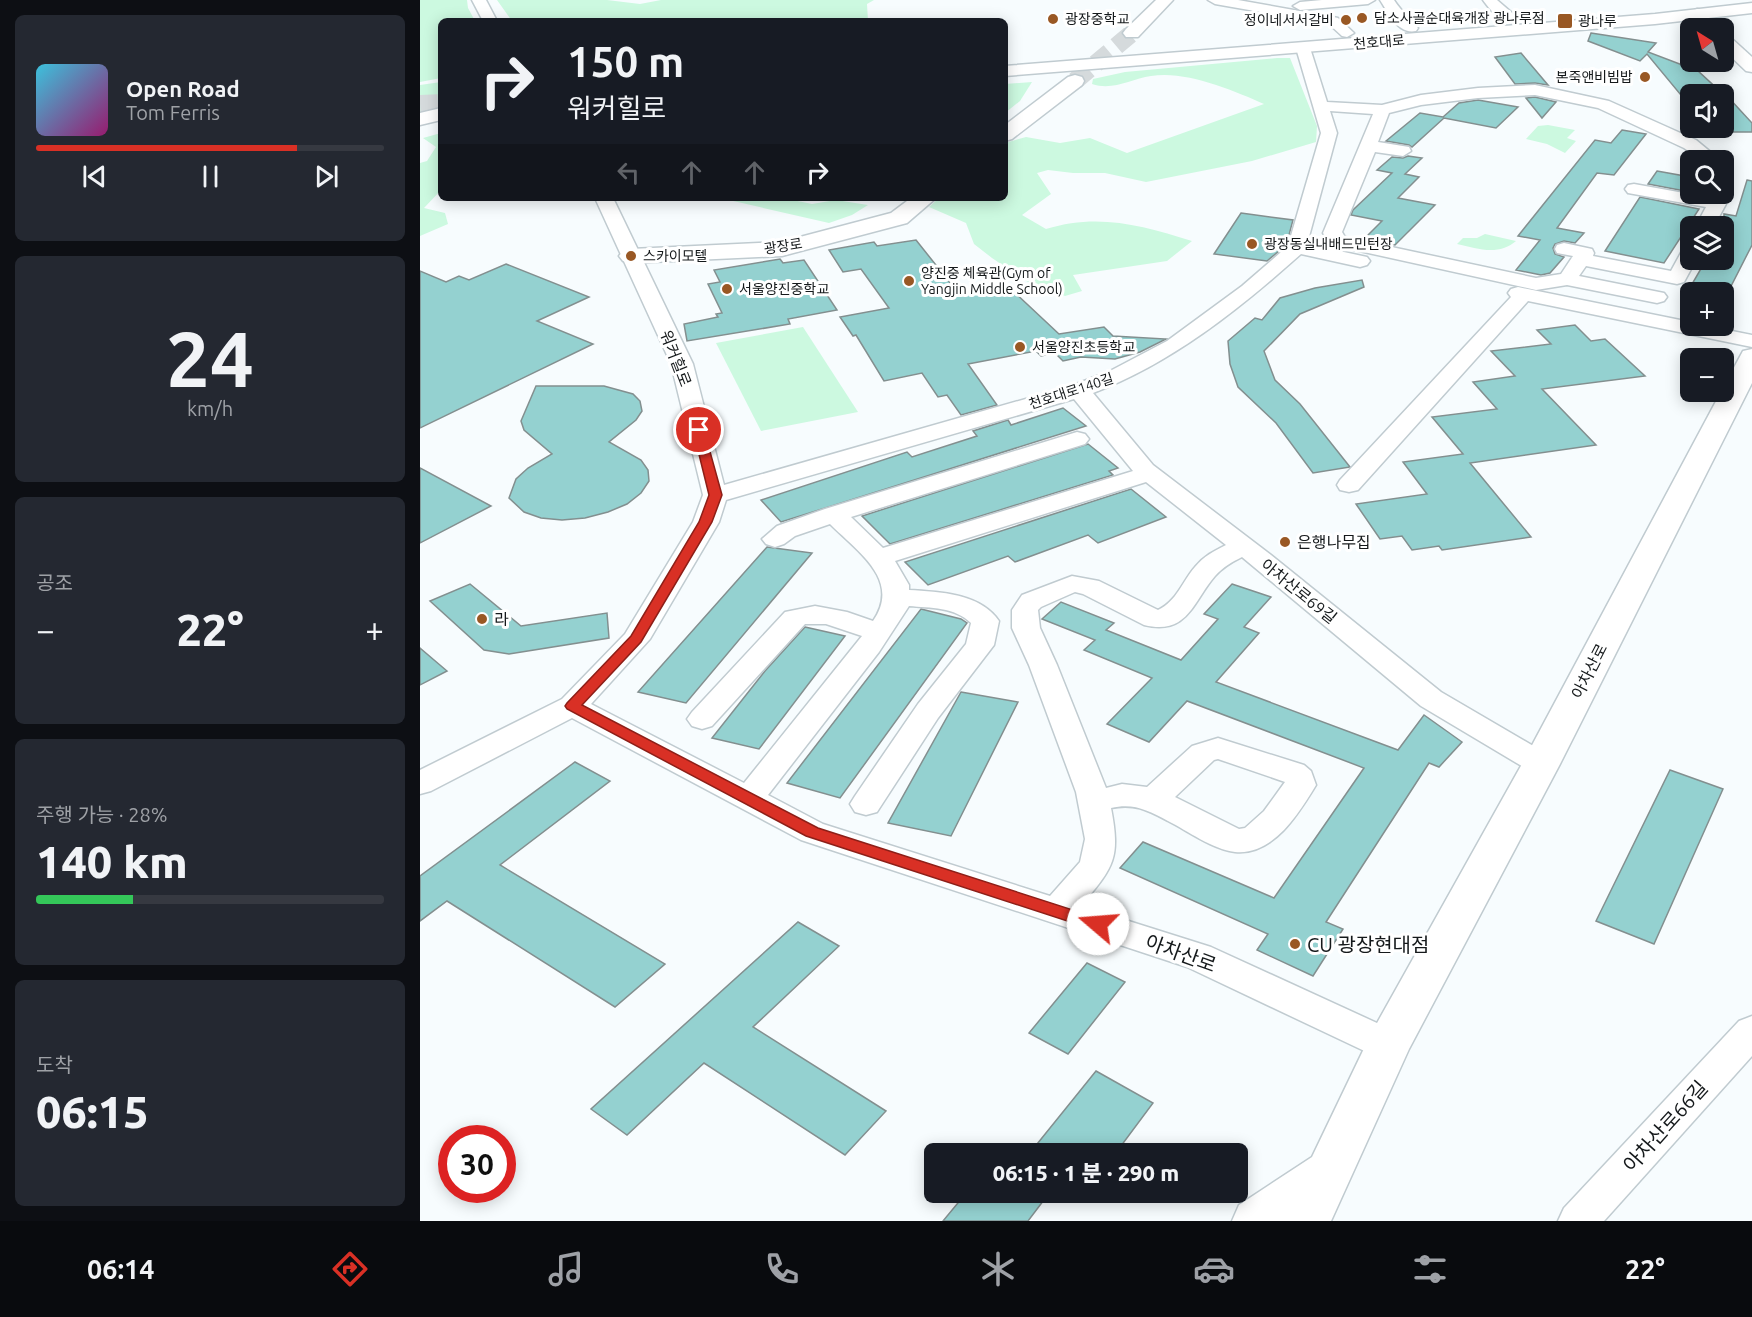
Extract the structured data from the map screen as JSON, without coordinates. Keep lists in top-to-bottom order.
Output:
{
  "streets": {
    "main road": ["천호대로", "광장로", "아차산로"],
    "street": [
      "워커힐로",
      "천호대로140길",
      "아차산로69길",
      "아차산로66길"
    ]
  },
  "crossings": [
    ["광장로", "워커힐로"],
    ["워커힐로", "천호대로140길"],
    ["천호대로140길", "아차산로69길"],
    ["아차산로69길", "아차산로"]
  ],
  "places": {
    "other": [
      "담소사골순대육개장 광나루점",
      "광장중학교",
      "정이네서서갈비",
      "본죽앤비빔밥",
      "광장동실내배드민턴장",
      "스카이모텔",
      "양진중 체육관(Gym of Yangjin Middle School)",
      "서울양진중학교",
      "서울양진초등학교",
      "은행나무집",
      "라",
      "CU 광장현대점"
    ],
    "transit": ["광나루"]
  },
  "north": "top left",
  "page": {
    "map_buttons": ["+", "−"],
    "turn": ["150 m", "워커힐로"],
    "song": ["Open Road", "Tom Ferris"],
    "tile": [
      ["24", "km/h"],
      "공조",
      ["주행 가능 · 28%", "140 km"],
      ["도착", "06:15"]
    ],
    "heat": ["−", "22°", "+"],
    "limit": "30",
    "trip": "06:15 · 1 분 · 290 m",
    "tabs": ["06:14", "22°"]
  }
}
